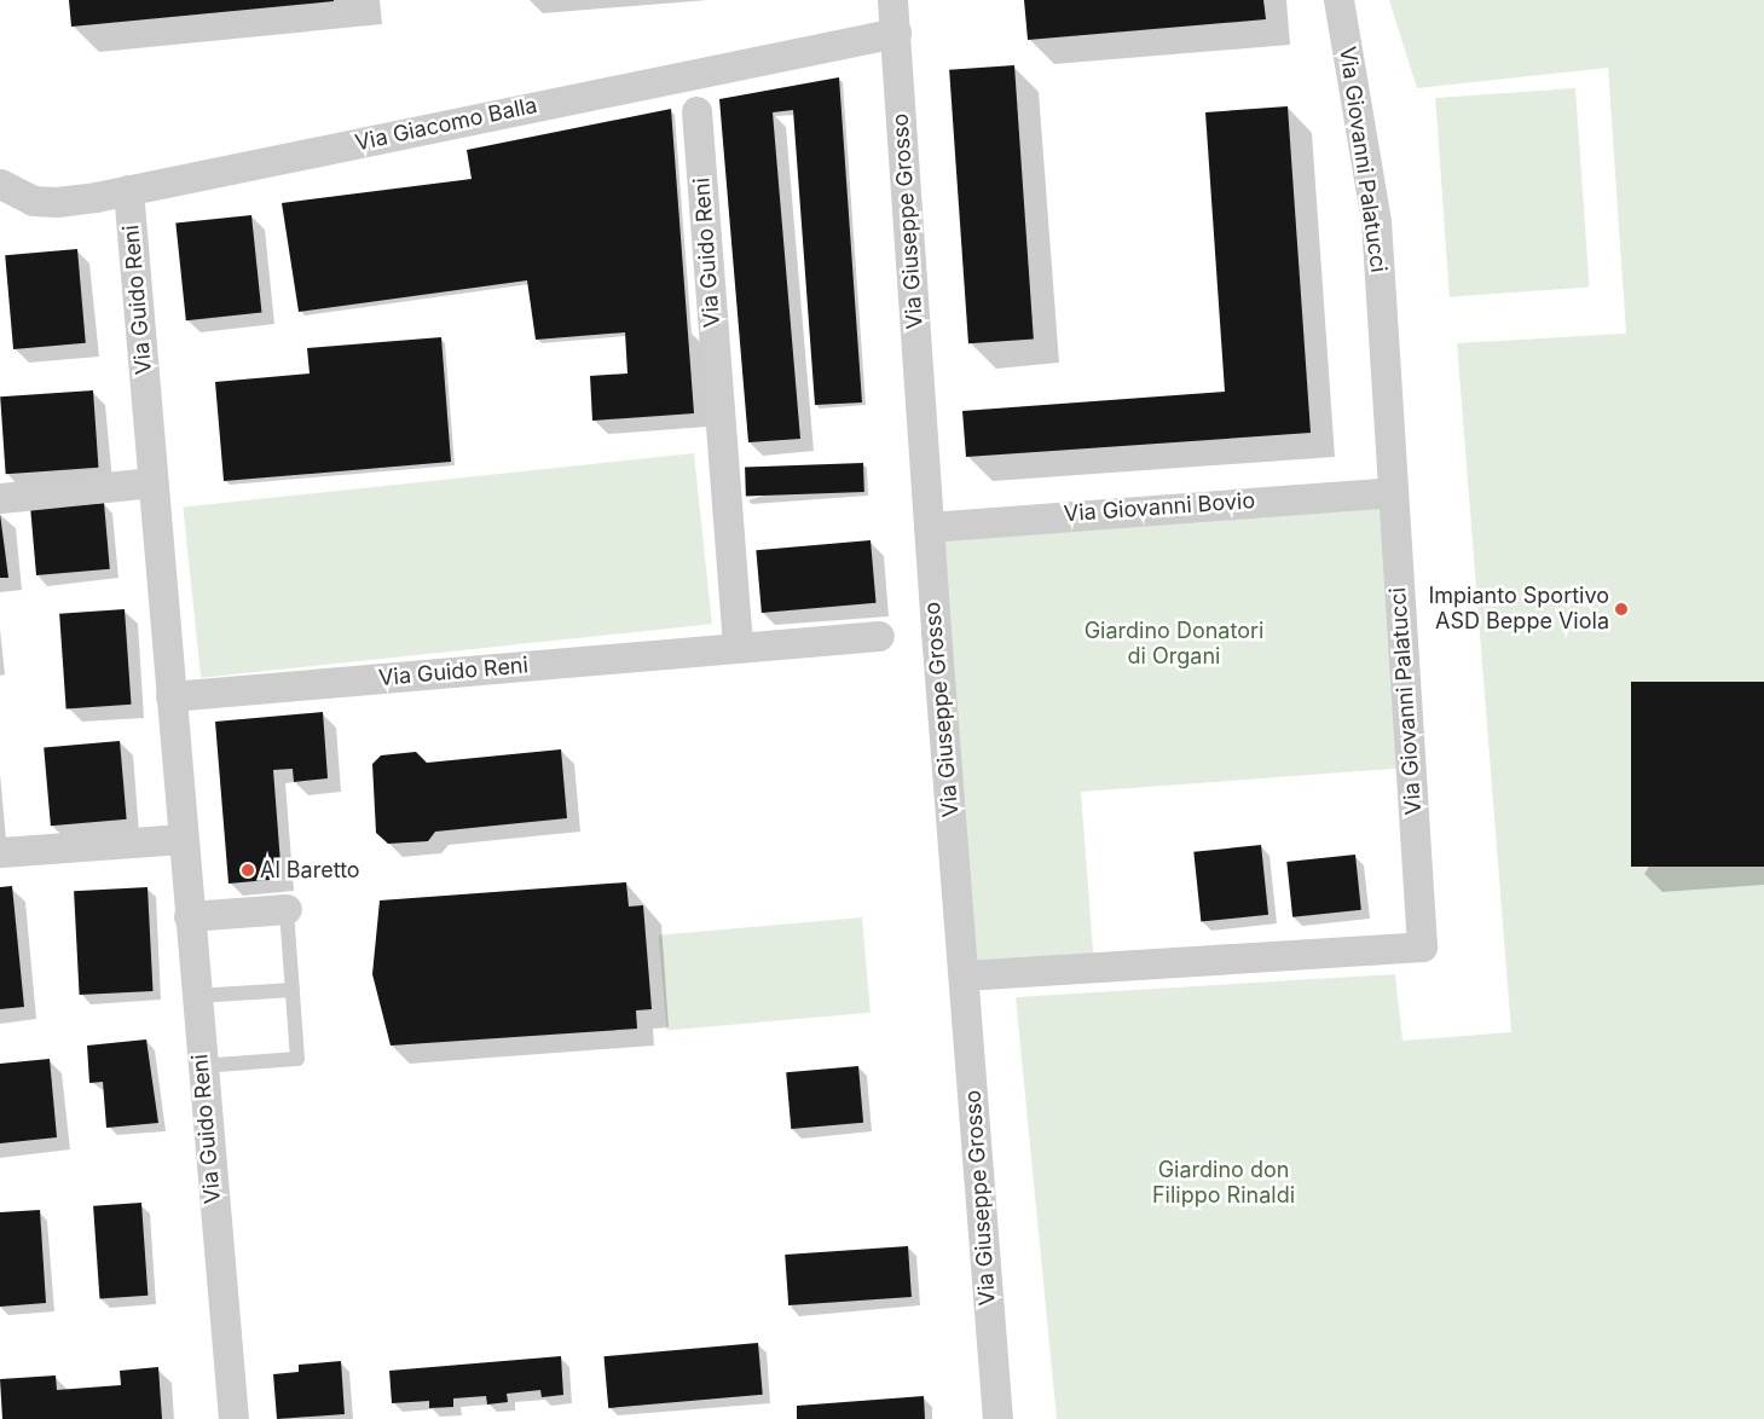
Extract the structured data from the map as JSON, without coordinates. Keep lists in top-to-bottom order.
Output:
{
  "streets": {
    "street": [
      "Via Giacomo Balla",
      "Via Giovanni Palatucci",
      "Via Giuseppe Grosso",
      "Via Guido Reni",
      "Via Giovanni Bovio"
    ]
  },
  "crossings": [
    ["Via Giacomo Balla", "Via Giuseppe Grosso"],
    ["Via Giacomo Balla", "Via Guido Reni"],
    ["Via Giovanni Palatucci", "Via Giuseppe Grosso"],
    ["Via Giovanni Palatucci", "Via Giovanni Bovio"],
    ["Via Giuseppe Grosso", "Via Giovanni Bovio"]
  ],
  "parks": ["Giardino Donatori di Organi", "Giardino don Filippo Rinaldi"],
  "places": ["Impianto Sportivo ASD Beppe Viola", "Al Baretto"]
}
